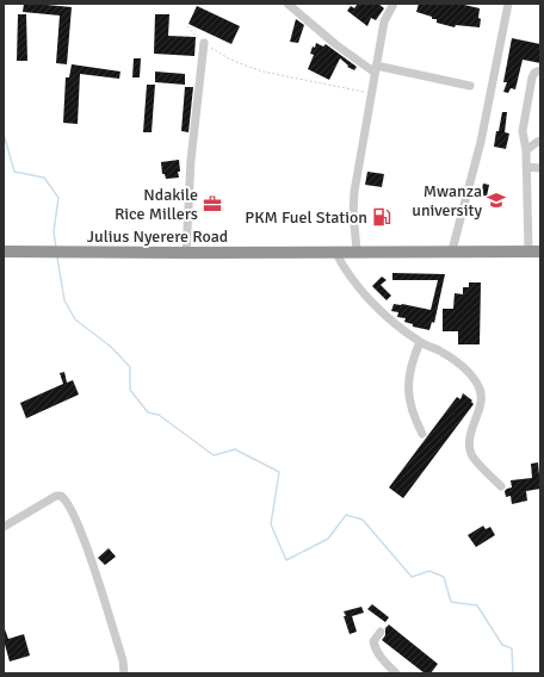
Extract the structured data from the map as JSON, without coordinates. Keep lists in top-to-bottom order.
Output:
{
  "streets": {
    "highway": ["Julius Nyerere Road"]
  },
  "places": {
    "school or university": ["Mwanza university"],
    "office": ["Ndakile Rice Millers"],
    "fuel station": ["PKM Fuel Station"]
  }
}
